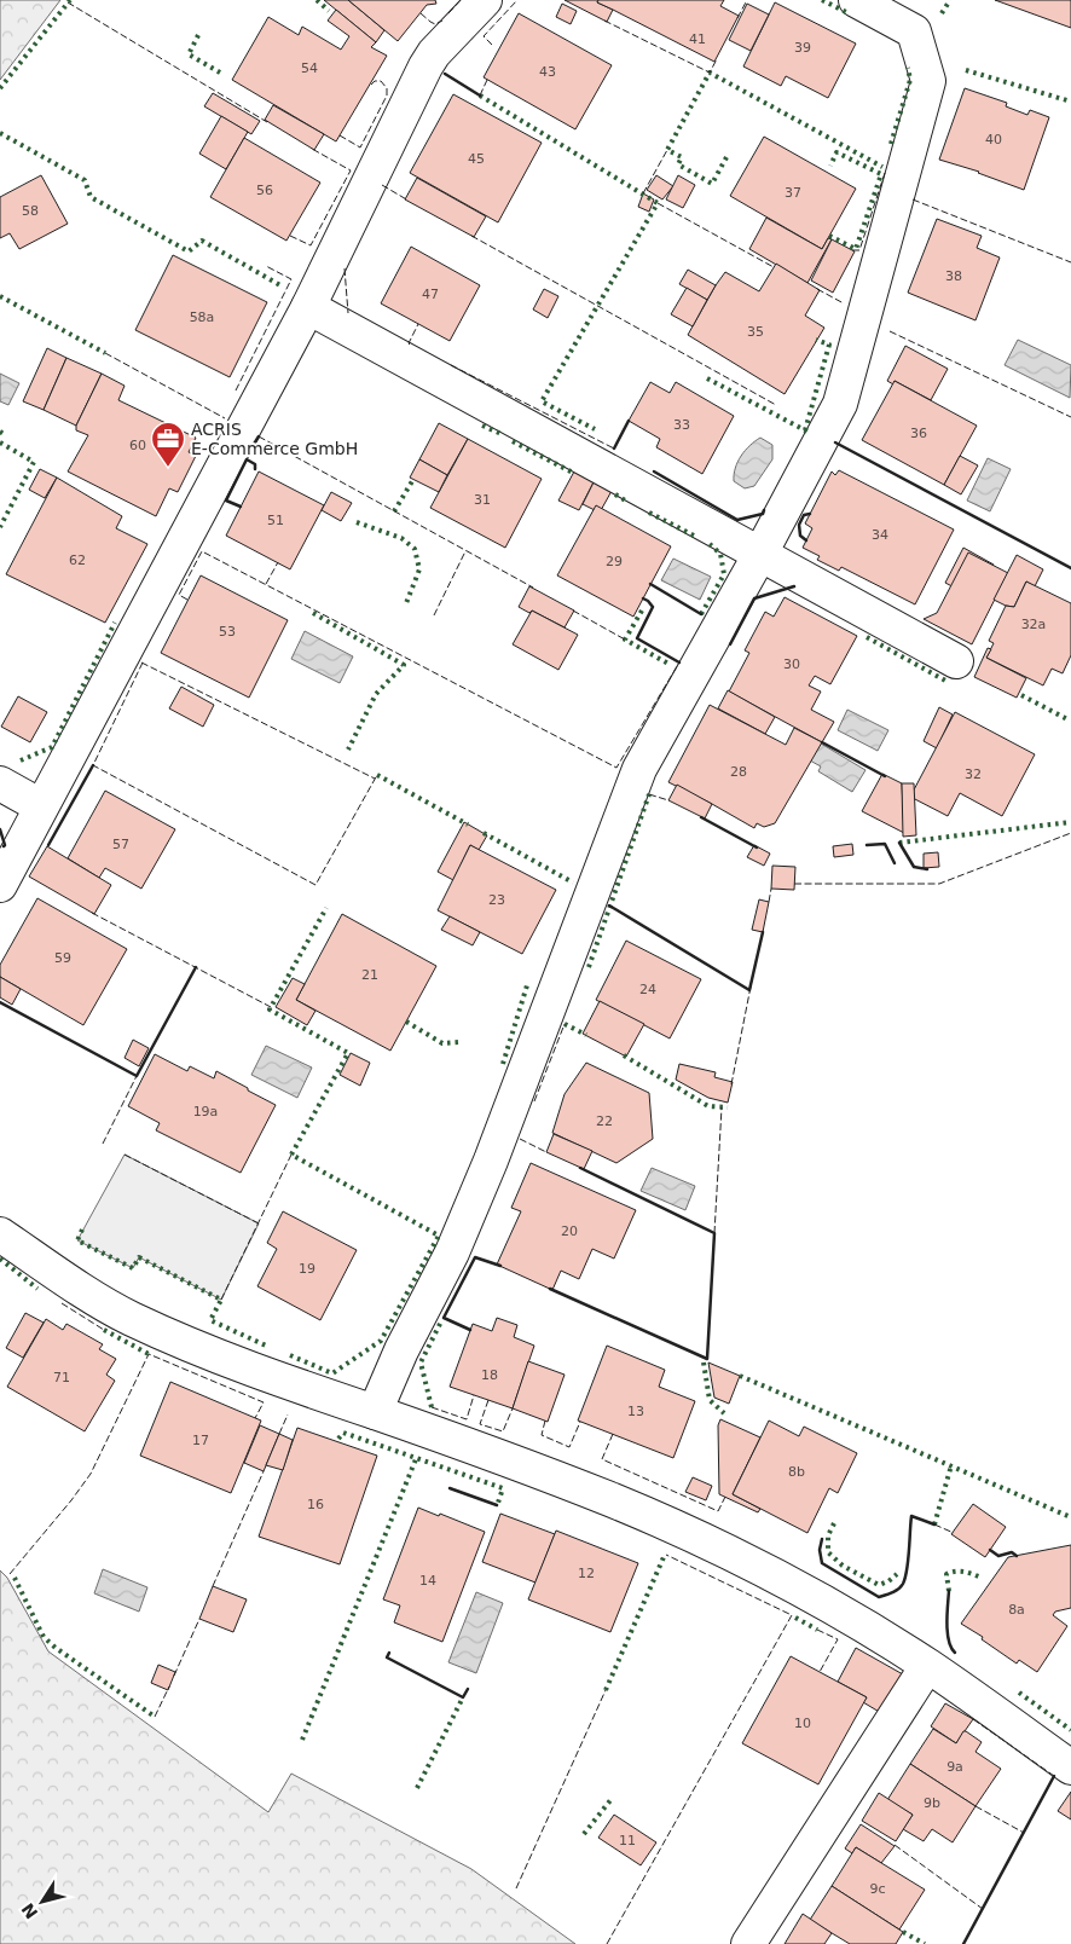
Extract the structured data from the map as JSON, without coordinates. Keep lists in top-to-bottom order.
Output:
{
  "places": {
    "office": ["ACRIS E-Commerce GmbH"]
  },
  "house_numbers": [
    "41",
    "39",
    "54",
    "43",
    "40",
    "45",
    "56",
    "37",
    "58",
    "38",
    "47",
    "58a",
    "35",
    "33",
    "36",
    "60",
    "31",
    "51",
    "34",
    "62",
    "29",
    "32a",
    "53",
    "30",
    "28",
    "32",
    "57",
    "23",
    "59",
    "21",
    "24",
    "19a",
    "22",
    "20",
    "19",
    "18",
    "71",
    "13",
    "17",
    "8b",
    "16",
    "12",
    "14",
    "8a",
    "10",
    "9a",
    "9b",
    "11",
    "9c"
  ],
  "north": "bottom left"
}
